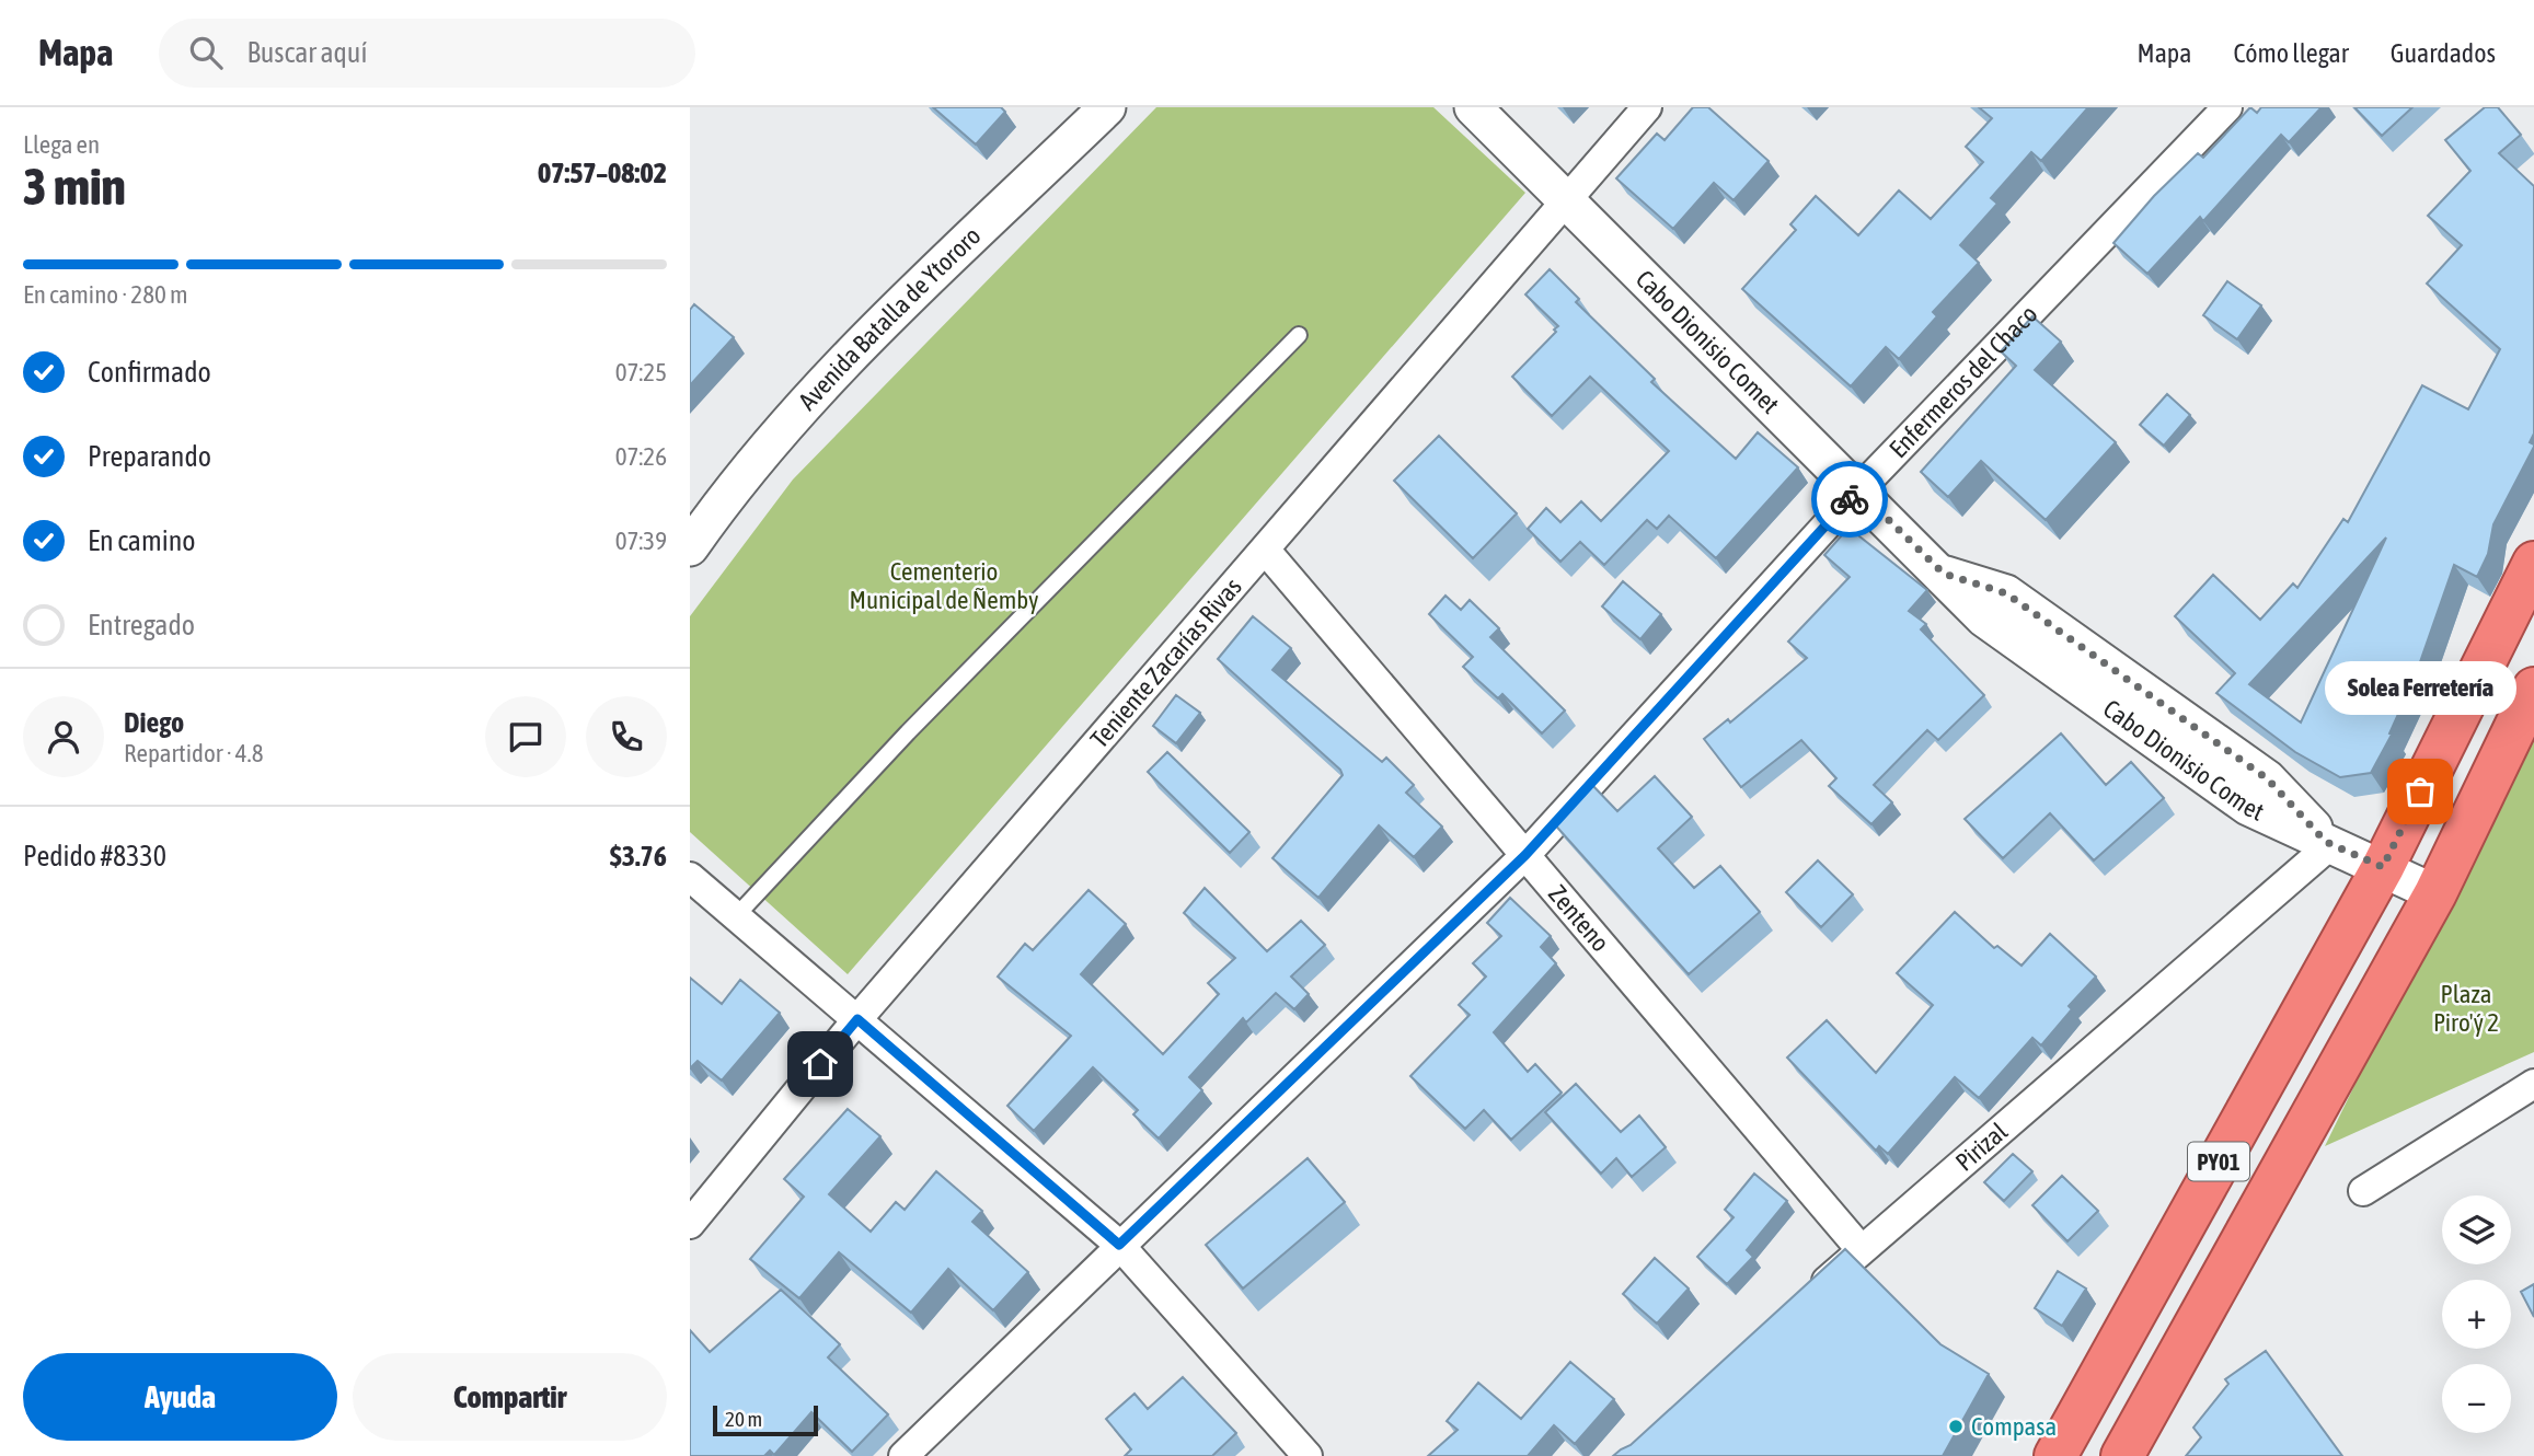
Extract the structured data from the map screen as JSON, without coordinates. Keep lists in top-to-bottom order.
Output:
{
  "streets": {
    "highway": ["PY01"],
    "street": [
      "Avenida Batalla de Ytororo",
      "Cabo Dionisio Comet",
      "Enfermeros del Chaco",
      "Teniente Zacarías Rivas",
      "Zenteno",
      "Pirizal"
    ]
  },
  "crossings": [
    ["Cabo Dionisio Comet", "Enfermeros del Chaco"],
    ["Cabo Dionisio Comet", "Teniente Zacarías Rivas"],
    ["Cabo Dionisio Comet", "Pirizal"],
    ["Cabo Dionisio Comet", "PY01"],
    ["Enfermeros del Chaco", "Zenteno"],
    ["Teniente Zacarías Rivas", "Zenteno"],
    ["Zenteno", "Pirizal"]
  ],
  "parks": ["Cementerio Municipal de Ñemby", "Plaza Piro'ý 2"],
  "places": ["Solea Ferretería", "Compasa"],
  "scale_bar": "20 m",
  "page": {
    "header": "Mapa",
    "search": "Buscar aquí",
    "nav": ["Mapa", "Cómo llegar", "Guardados"],
    "heading": ["3 min", "Llega en", "07:57–08:02"],
    "panel": [
      "Diego",
      "Repartidor · 4.8",
      "Pedido #8330",
      "$3.76"
    ],
    "bar": "En camino · 280 m",
    "list": [
      ["Confirmado", "07:25"],
      ["Preparando", "07:26"],
      ["En camino", "07:39"],
      "Entregado"
    ],
    "bubble": "Solea Ferretería",
    "map_buttons": ["+", "−"],
    "buttons": ["Ayuda", "Compartir"],
    "scale": "20 m"
  }
}
